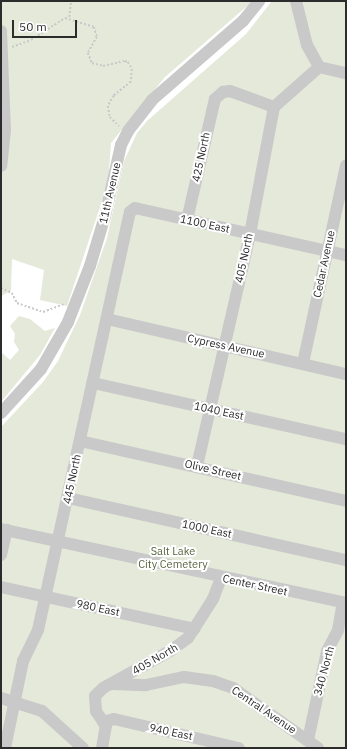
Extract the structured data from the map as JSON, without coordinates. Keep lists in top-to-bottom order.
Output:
{
  "streets": {
    "street": [
      "425 North",
      "11th Avenue",
      "1100 East",
      "405 North",
      "Cedar Avenue",
      "Cypress Avenue",
      "1040 East",
      "Olive Street",
      "445 North",
      "1000 East",
      "Center Street",
      "980 East",
      "340 North",
      "Central Avenue",
      "940 East"
    ]
  },
  "crossings": [
    ["425 North", "1100 East"],
    ["425 North", "405 North"],
    ["1100 East", "405 North"],
    ["1100 East", "Cedar Avenue"],
    ["1100 East", "445 North"],
    ["405 North", "Cypress Avenue"],
    ["405 North", "1040 East"],
    ["405 North", "Olive Street"],
    ["405 North", "Center Street"],
    ["405 North", "980 East"],
    ["405 North", "Central Avenue"],
    ["405 North", "940 East"],
    ["Cedar Avenue", "Cypress Avenue"],
    ["Cypress Avenue", "445 North"],
    ["1040 East", "445 North"],
    ["Olive Street", "445 North"],
    ["445 North", "1000 East"],
    ["445 North", "Center Street"],
    ["445 North", "980 East"],
    ["Center Street", "340 North"],
    ["340 North", "Central Avenue"]
  ],
  "parks": ["Salt Lake City Cemetery"],
  "scale_bar": "50 m"
}
